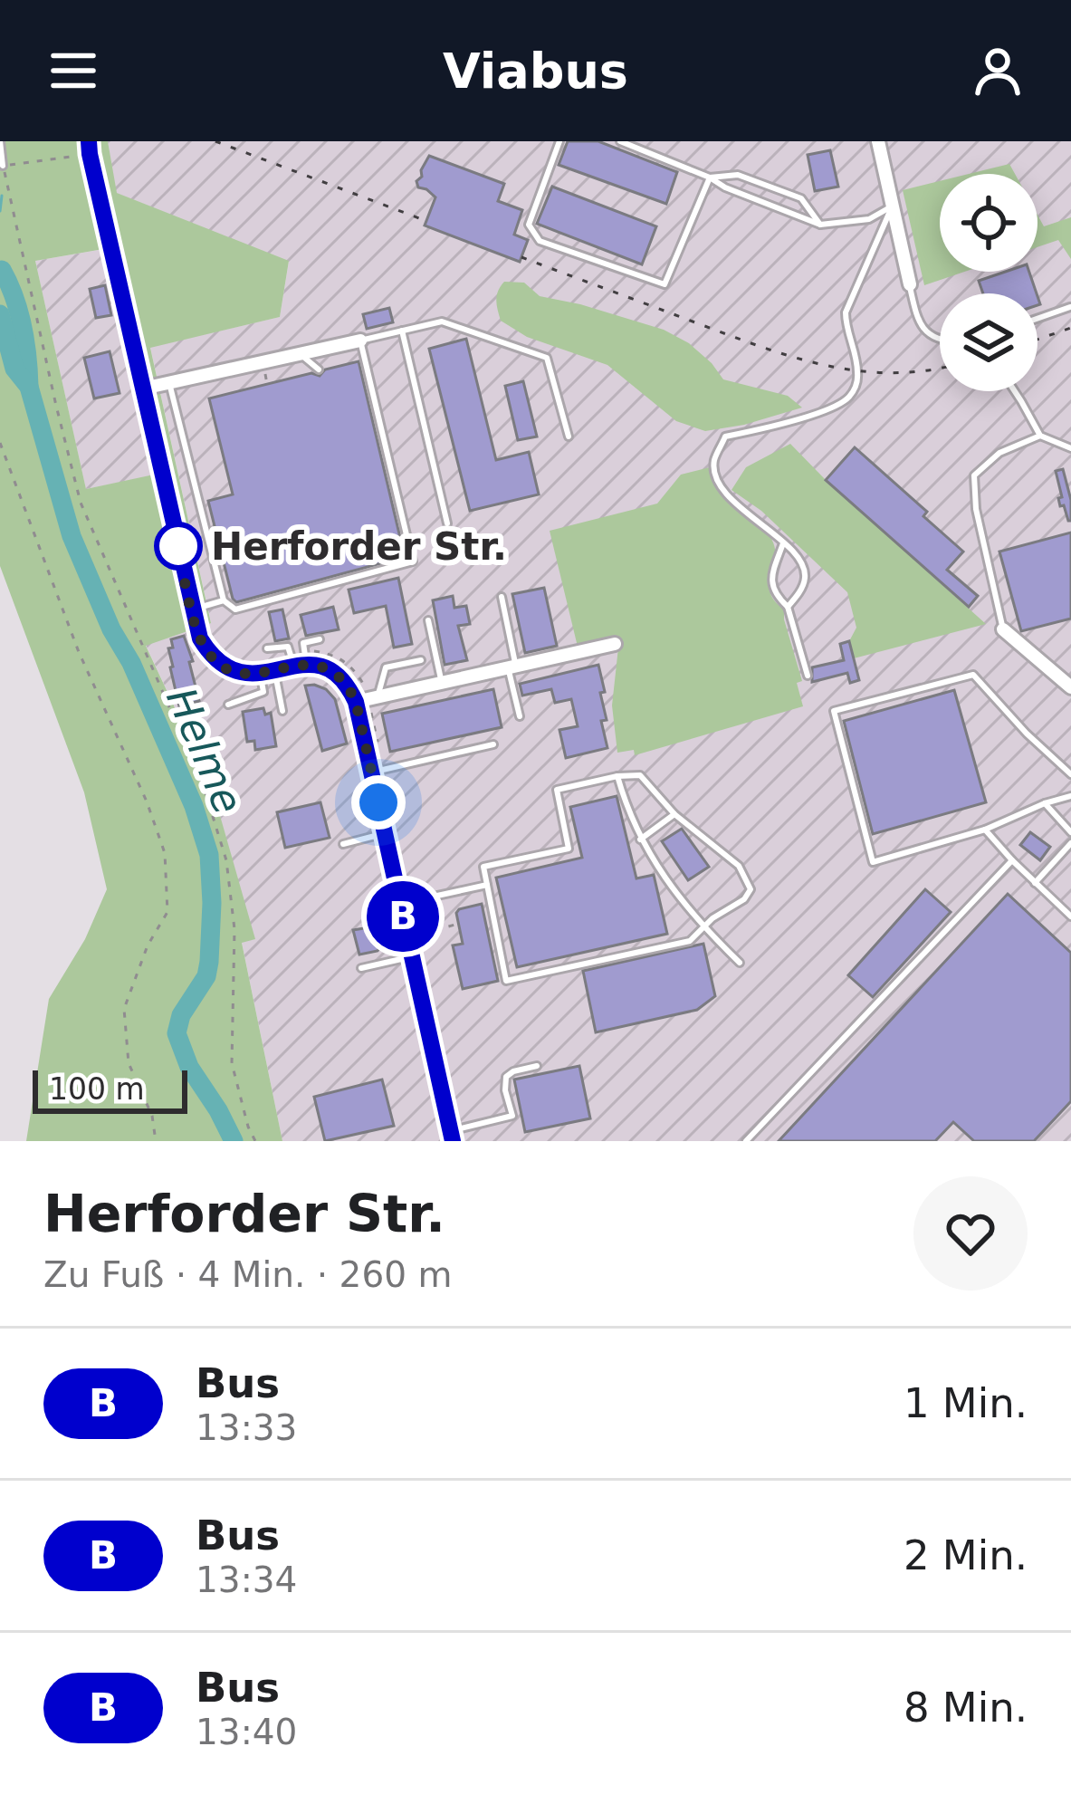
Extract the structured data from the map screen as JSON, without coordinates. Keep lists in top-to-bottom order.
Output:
{
  "water": ["Helme"],
  "places": ["Herforder Str."],
  "lines": ["bus line B"],
  "scale_bar": "100 m",
  "page": {
    "header": "Viabus",
    "on_map": "B",
    "scale": "100 m",
    "heading": ["Herforder Str.", "Zu Fuß · 4 Min. · 260 m"],
    "list": [
      {
        "mark": "B",
        "name": "Bus",
        "note": "13:33",
        "value": "1 Min."
      },
      {
        "mark": "B",
        "name": "Bus",
        "note": "13:34",
        "value": "2 Min."
      },
      {
        "mark": "B",
        "name": "Bus",
        "note": "13:40",
        "value": "8 Min."
      }
    ]
  }
}
